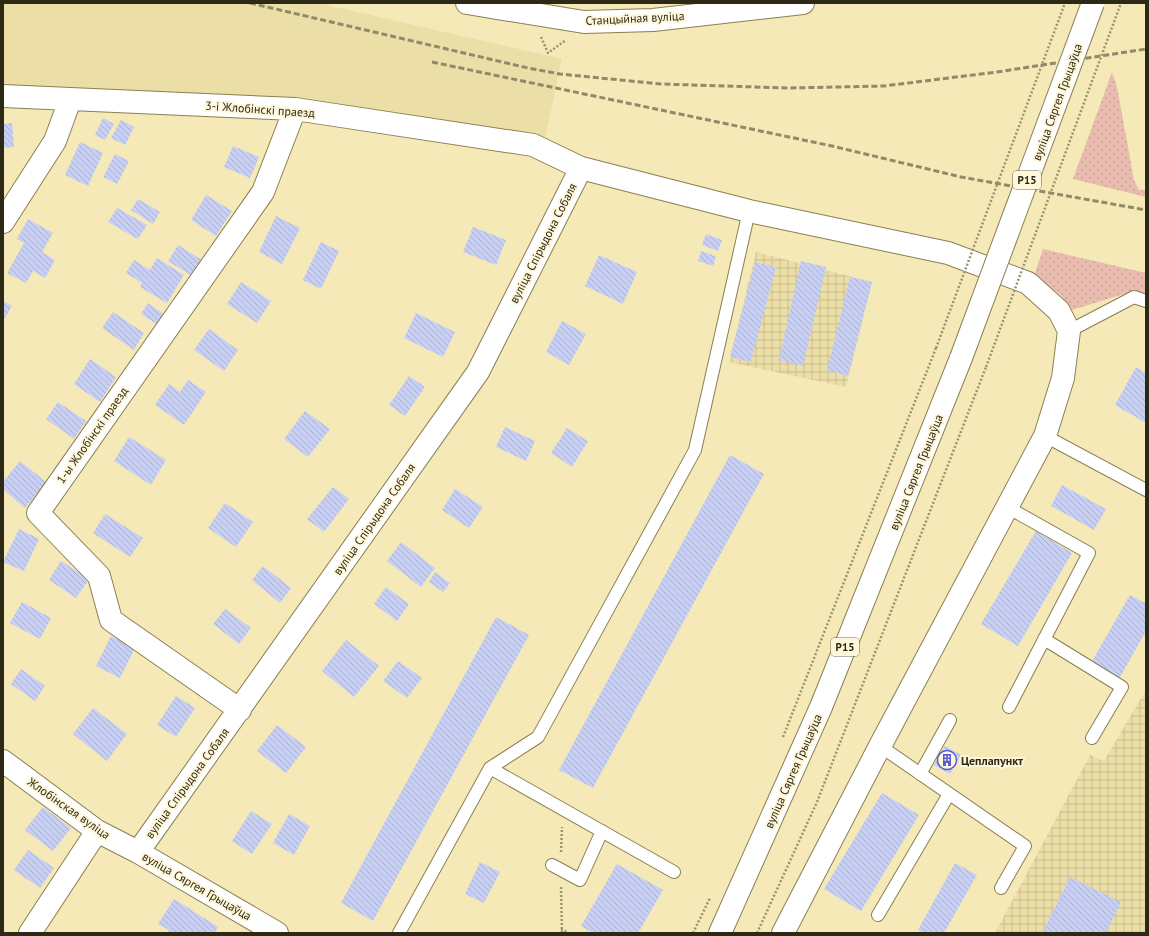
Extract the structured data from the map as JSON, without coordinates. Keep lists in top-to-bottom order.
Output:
{
  "streets": {
    "street": [
      "Станцыйная вуліца",
      "вуліца Сяргея Грыцаўца",
      "3-і Жлобінскі праезд",
      "Р15",
      "вуліца Спірыдона Собаля",
      "1-ы Жлобінскі праезд",
      "Жлобінская вуліца"
    ]
  },
  "crossings": [
    ["вуліца Сяргея Грыцаўца", "вуліца Спірыдона Собаля"],
    ["вуліца Сяргея Грыцаўца", "Жлобінская вуліца"],
    ["3-і Жлобінскі праезд", "вуліца Спірыдона Собаля"],
    ["3-і Жлобінскі праезд", "1-ы Жлобінскі праезд"],
    ["вуліца Спірыдона Собаля", "1-ы Жлобінскі праезд"],
    ["вуліца Спірыдона Собаля", "Жлобінская вуліца"]
  ],
  "places": {
    "building": ["Цеплапункт"]
  }
}
